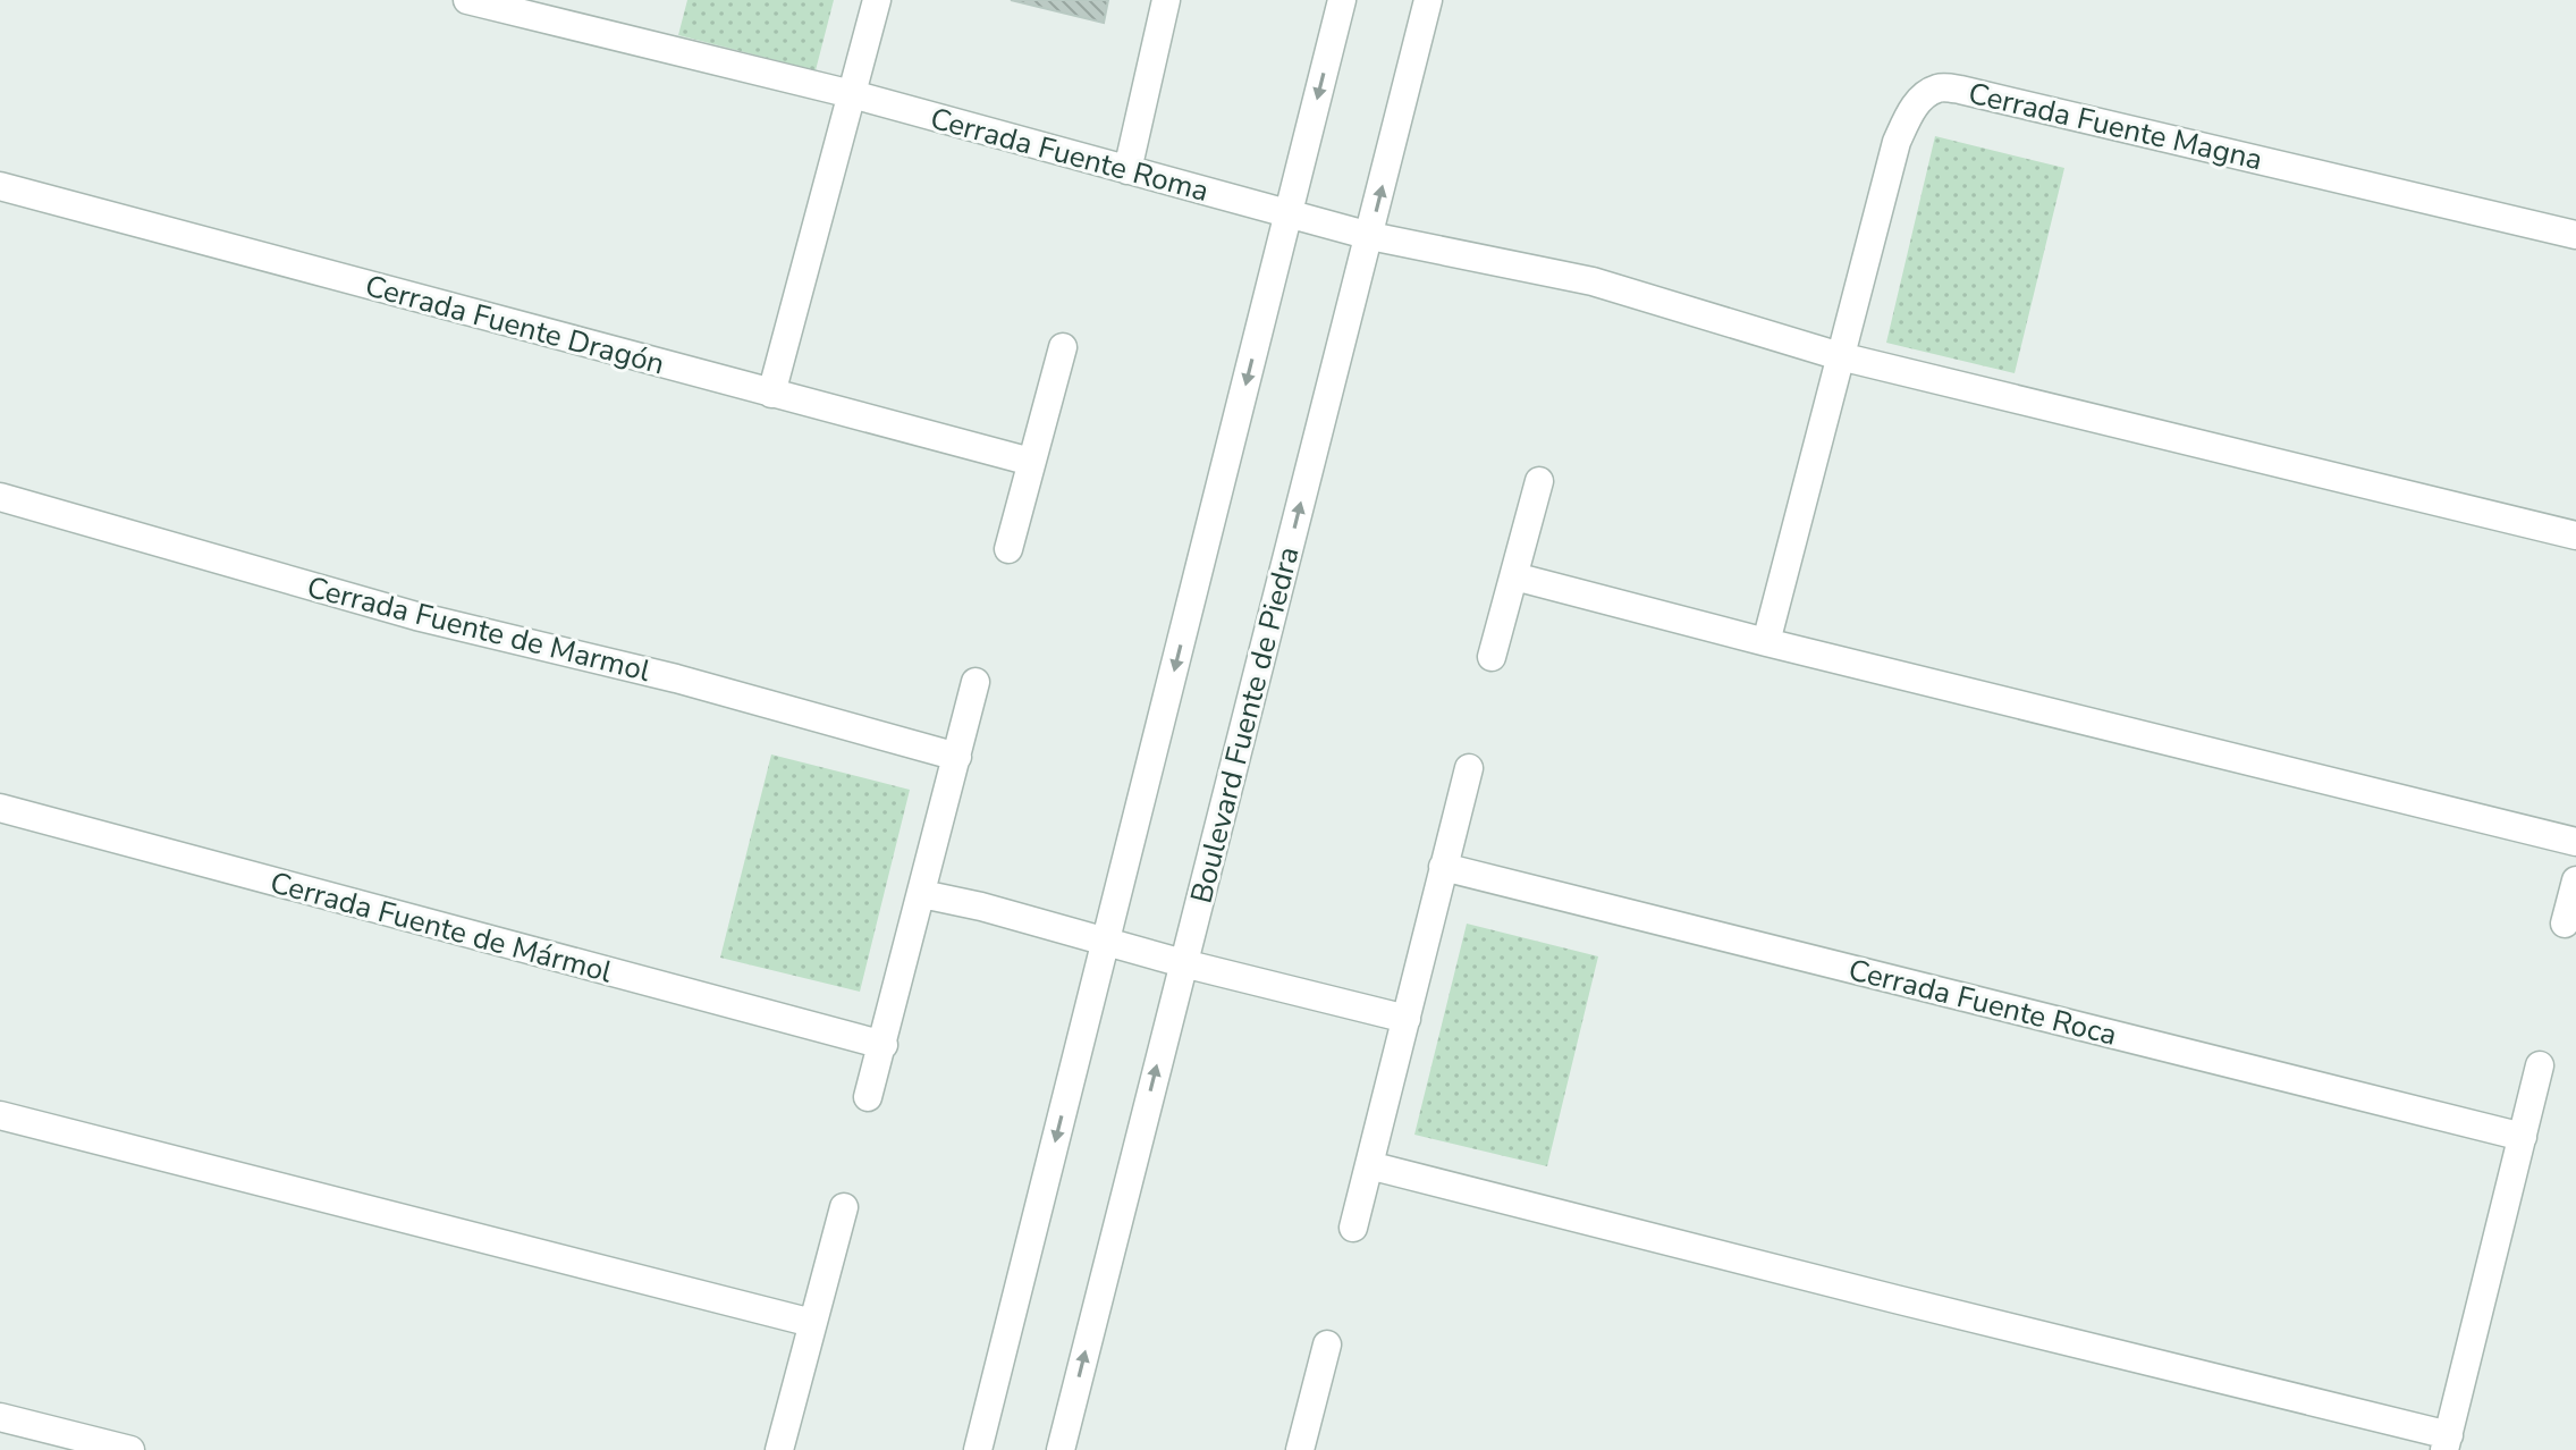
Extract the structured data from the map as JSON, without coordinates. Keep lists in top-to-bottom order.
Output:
{
  "streets": {
    "street": [
      "Cerrada Fuente Magna",
      "Cerrada Fuente Roma",
      "Cerrada Fuente Dragón",
      "Cerrada Fuente de Marmol",
      "Boulevard Fuente de Piedra",
      "Cerrada Fuente de Mármol",
      "Cerrada Fuente Roca"
    ]
  },
  "crossings": [
    ["Cerrada Fuente Roma", "Boulevard Fuente de Piedra"]
  ]
}
